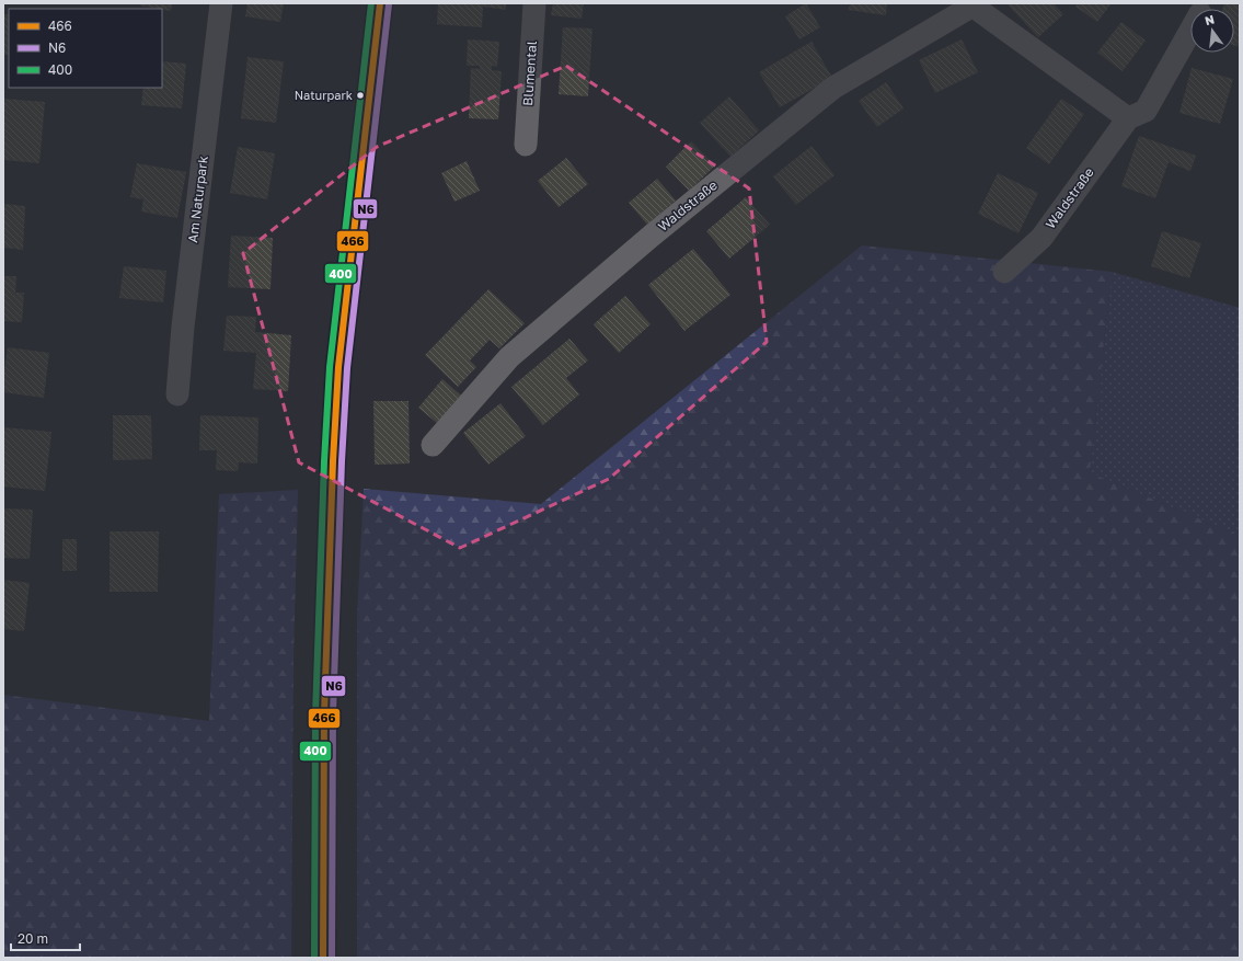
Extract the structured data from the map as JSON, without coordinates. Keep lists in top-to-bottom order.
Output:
{
  "streets": {
    "street": ["Blumental", "Waldstraße", "Am Naturpark"]
  },
  "places": ["Naturpark"],
  "lines": ["transit line 466", "transit line 400", "transit line N6"],
  "legend": ["466", "N6", "400"],
  "scale_bar": "20 m",
  "north": "top"
}
